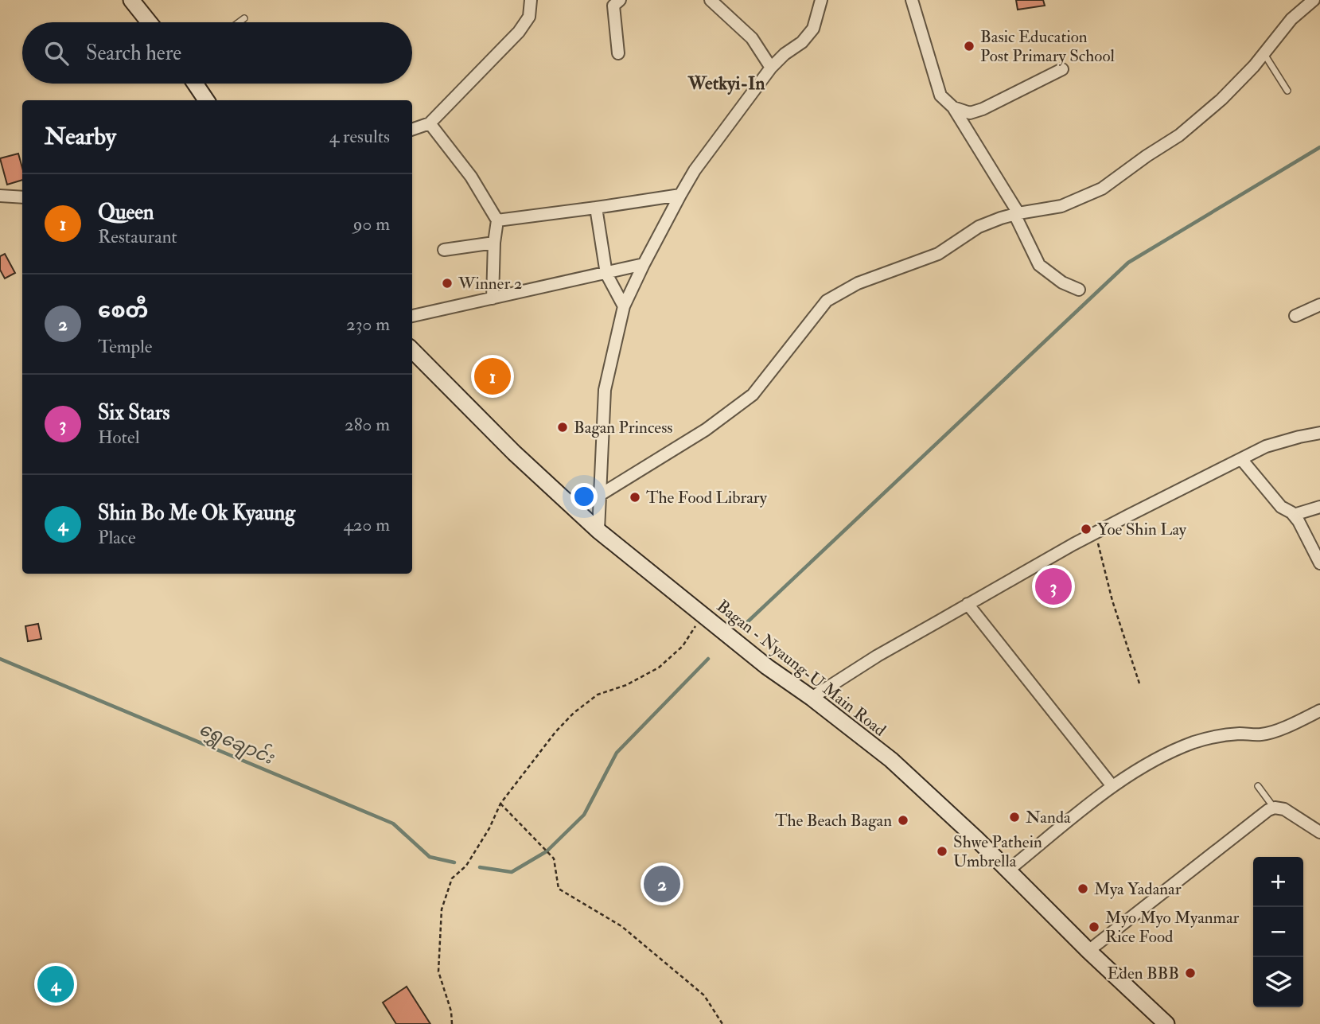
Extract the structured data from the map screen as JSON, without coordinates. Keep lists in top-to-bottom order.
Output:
{
  "streets": {
    "main road": ["Bagan - Nyaung-U Main Road"]
  },
  "districts": ["Wetkyi-In"],
  "water": ["ရွှေချောင်း"],
  "places": [
    "Basic Education Post Primary School",
    "Winner 2",
    "Bagan Princess",
    "The Food Library",
    "Yoe Shin Lay",
    "Nanda",
    "The Beach Bagan",
    "Shwe Pathein Umbrella",
    "Mya Yadanar",
    "Myo Myo Myanmar Rice Food",
    "Eden BBB"
  ],
  "page": {
    "search": "Search here",
    "heading": ["Nearby", "4 results"],
    "list": [
      {
        "mark": "1",
        "name": "Queen",
        "note": "Restaurant",
        "value": "90 m"
      },
      {
        "mark": "2",
        "name": "စေတီ",
        "note": "Temple",
        "value": "230 m"
      },
      {
        "mark": "3",
        "name": "Six Stars",
        "note": "Hotel",
        "value": "280 m"
      },
      {
        "mark": "4",
        "name": "Shin Bo Me Ok Kyaung",
        "note": "Place",
        "value": "420 m"
      }
    ],
    "pins": [
      "1",
      "3",
      "2",
      "4"
    ],
    "map_buttons": ["+", "−"]
  }
}
